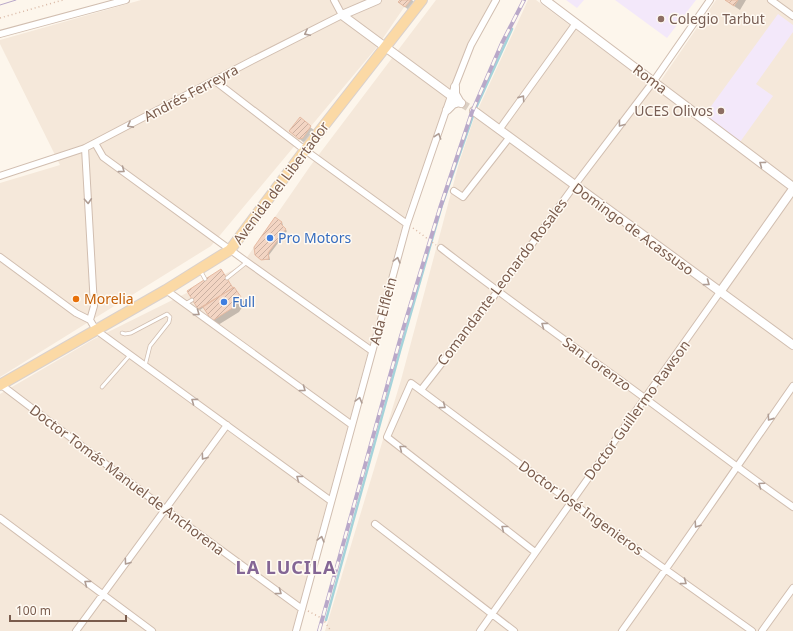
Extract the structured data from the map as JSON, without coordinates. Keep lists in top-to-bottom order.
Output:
{
  "streets": {
    "main road": ["Avenida del Libertador"],
    "street": [
      "Roma",
      "Andrés Ferreyra",
      "Domingo de Acassuso",
      "Comandante Leonardo Rosales",
      "Ada Elflein",
      "San Lorenzo",
      "Doctor Guillermo Rawson",
      "Doctor Tomás Manuel de Anchorena",
      "Doctor José Ingenieros"
    ]
  },
  "crossings": [
    ["Roma", "Comandante Leonardo Rosales"],
    ["Roma", "Doctor Guillermo Rawson"],
    ["Avenida del Libertador", "Doctor Tomás Manuel de Anchorena"],
    ["Domingo de Acassuso", "Comandante Leonardo Rosales"],
    ["Domingo de Acassuso", "Doctor Guillermo Rawson"],
    ["Comandante Leonardo Rosales", "San Lorenzo"],
    ["Comandante Leonardo Rosales", "Doctor José Ingenieros"],
    ["Ada Elflein", "Doctor Tomás Manuel de Anchorena"],
    ["San Lorenzo", "Doctor Guillermo Rawson"],
    ["Doctor Guillermo Rawson", "Doctor José Ingenieros"]
  ],
  "one_way": [
    "Roma",
    "Andrés Ferreyra",
    "Domingo de Acassuso",
    "Ada Elflein",
    "San Lorenzo",
    "Doctor Tomás Manuel de Anchorena"
  ],
  "districts": ["LA LUCILA"],
  "places": [
    "Colegio Tarbut",
    "UCES Olivos",
    "Pro Motors",
    "Morelia",
    "Full"
  ],
  "scale_bar": "100 m"
}
